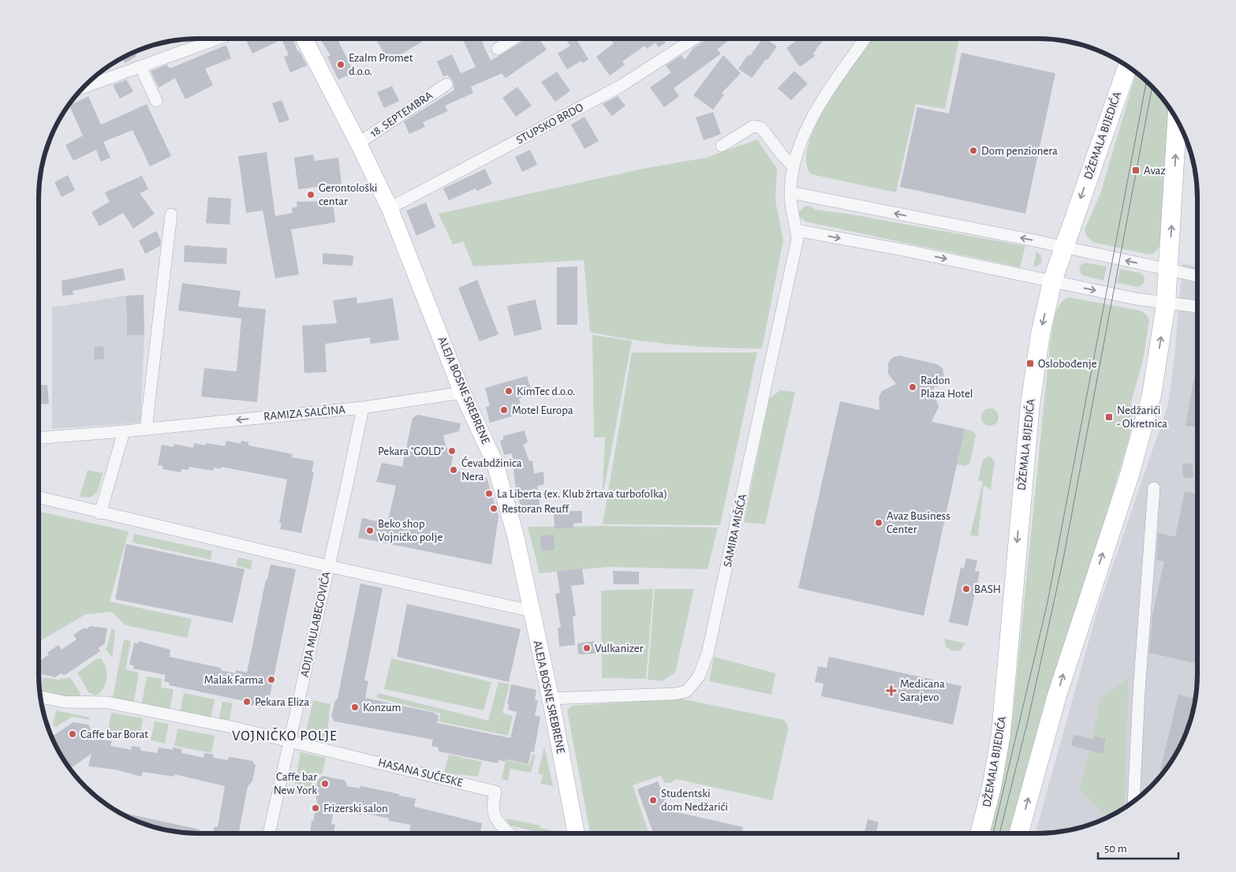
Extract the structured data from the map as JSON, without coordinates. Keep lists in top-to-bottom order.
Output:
{
  "streets": {
    "main road": ["DŽEMALA BIJEDIĆA"],
    "street": [
      "18. SEPTEMBRA",
      "STUPSKO BRDO",
      "ALEJA BOSNE SREBRENE",
      "RAMIZA SALČINA",
      "SAMIRA MIŠIĆA",
      "ADIJA MULABEGOVIĆA",
      "HASANA SUČESKE"
    ]
  },
  "crossings": [
    ["18. SEPTEMBRA", "ALEJA BOSNE SREBRENE"],
    ["STUPSKO BRDO", "ALEJA BOSNE SREBRENE"],
    ["ALEJA BOSNE SREBRENE", "RAMIZA SALČINA"],
    ["ALEJA BOSNE SREBRENE", "SAMIRA MIŠIĆA"],
    ["RAMIZA SALČINA", "ADIJA MULABEGOVIĆA"],
    ["ADIJA MULABEGOVIĆA", "HASANA SUČESKE"]
  ],
  "one_way": ["RAMIZA SALČINA"],
  "districts": ["VOJNIČKO POLJE"],
  "places": {
    "other": [
      "Ezalm Promet d.o.o.",
      "Dom penzionera",
      "Gerontološki centar",
      "Radon Plaza Hotel",
      "KimTec d.o.o.",
      "Motel Europa",
      "Pekara \"GOLD\"",
      "Ćevabdžinica Nera",
      "La Liberta (ex. Klub žrtava turbofolka)",
      "Restoran Reuff",
      "Avaz Business Center",
      "Beko shop Vojničko polje",
      "BASH",
      "Vulkanizer",
      "Malak Farma",
      "Pekara Eliza",
      "Konzum",
      "Caffe bar Borat",
      "Caffe bar New York",
      "Studentski dom Nedžarići",
      "Frizerski salon"
    ],
    "transit": ["Avaz", "Oslobođenje", "Nedžarići - Okretnica"],
    "health": ["Medicana Sarajevo"]
  },
  "scale_bar": "50 m"
}
